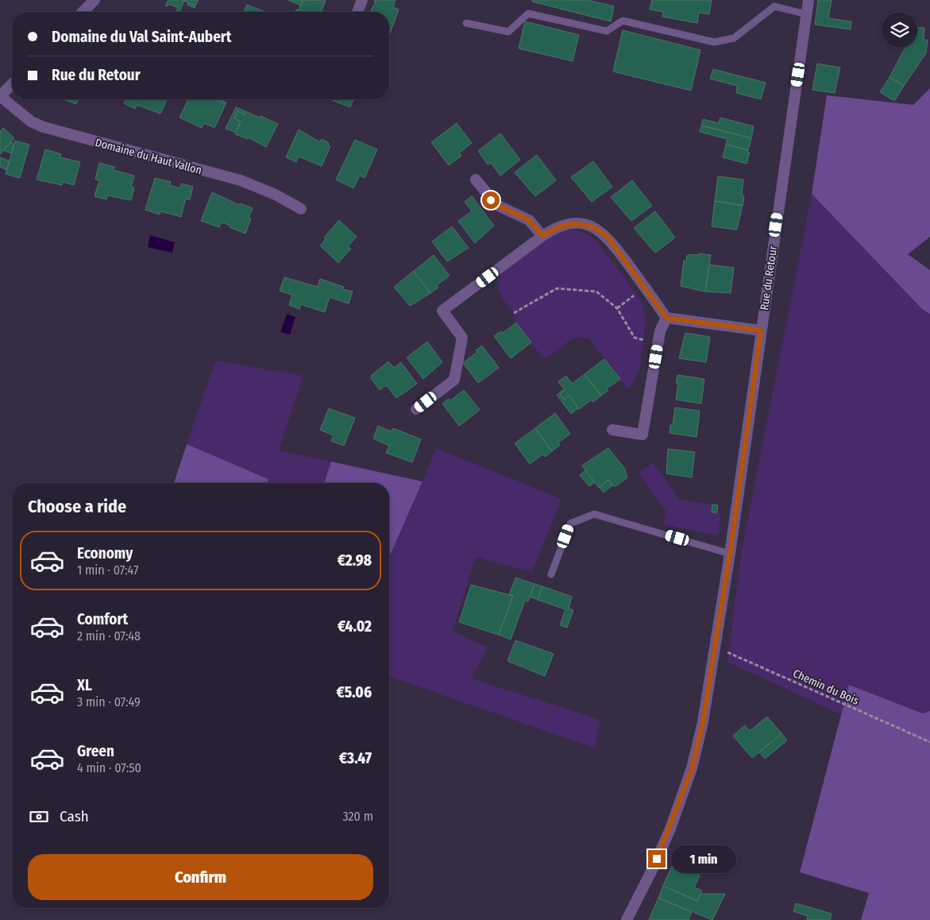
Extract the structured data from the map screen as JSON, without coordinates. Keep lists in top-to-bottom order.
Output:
{
  "streets": {
    "street": ["Domaine du Haut Vallon", "Rue du Retour"],
    "path": ["Chemin du Bois"]
  },
  "crossings": [
    ["Rue du Retour", "Chemin du Bois"]
  ],
  "page": {
    "banner": ["Domaine du Val Saint-Aubert", "Rue du Retour"],
    "heading": "Choose a ride",
    "list": [
      {
        "name": "Economy",
        "note": "1 min · 07:47",
        "value": "€2.98"
      },
      {
        "name": "Comfort",
        "note": "2 min · 07:48",
        "value": "€4.02"
      },
      {
        "name": "XL",
        "note": "3 min · 07:49",
        "value": "€5.06"
      },
      {
        "name": "Green",
        "note": "4 min · 07:50",
        "value": "€3.47"
      }
    ],
    "pay": ["Cash", "320 m"],
    "bubble": "1 min",
    "buttons": "Confirm"
  }
}
